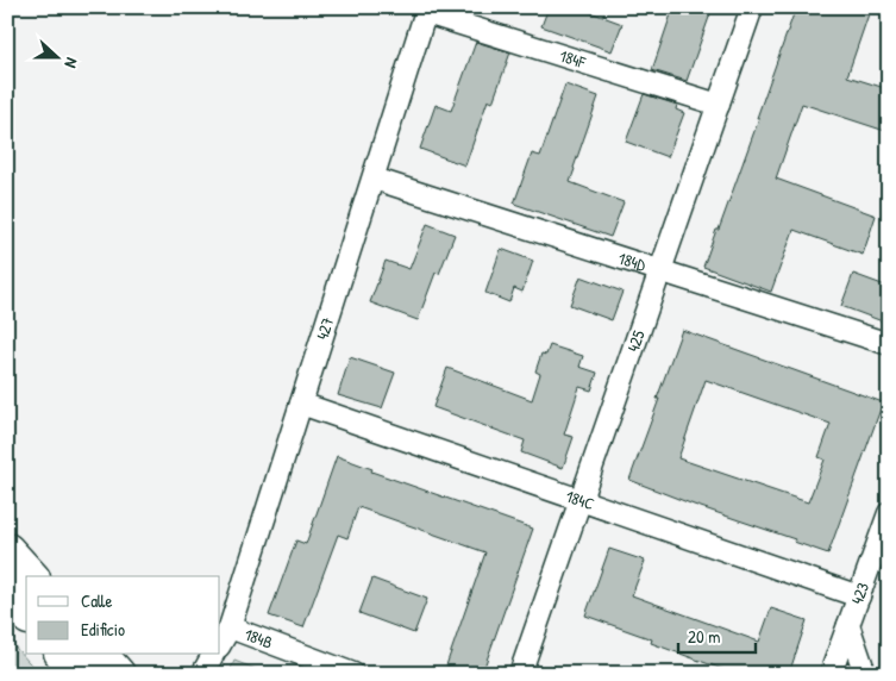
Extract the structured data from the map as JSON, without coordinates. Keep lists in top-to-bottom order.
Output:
{
  "streets": {
    "street": [
      "184F",
      "184D",
      "427",
      "425",
      "184C",
      "423",
      "184B"
    ]
  },
  "crossings": [
    ["184F", "427"],
    ["184F", "425"],
    ["184D", "427"],
    ["184D", "425"],
    ["427", "184C"],
    ["427", "184B"],
    ["425", "184C"],
    ["184C", "423"]
  ],
  "legend": ["Calle", "Edificio"],
  "scale_bar": "20 m",
  "north": "right"
}
